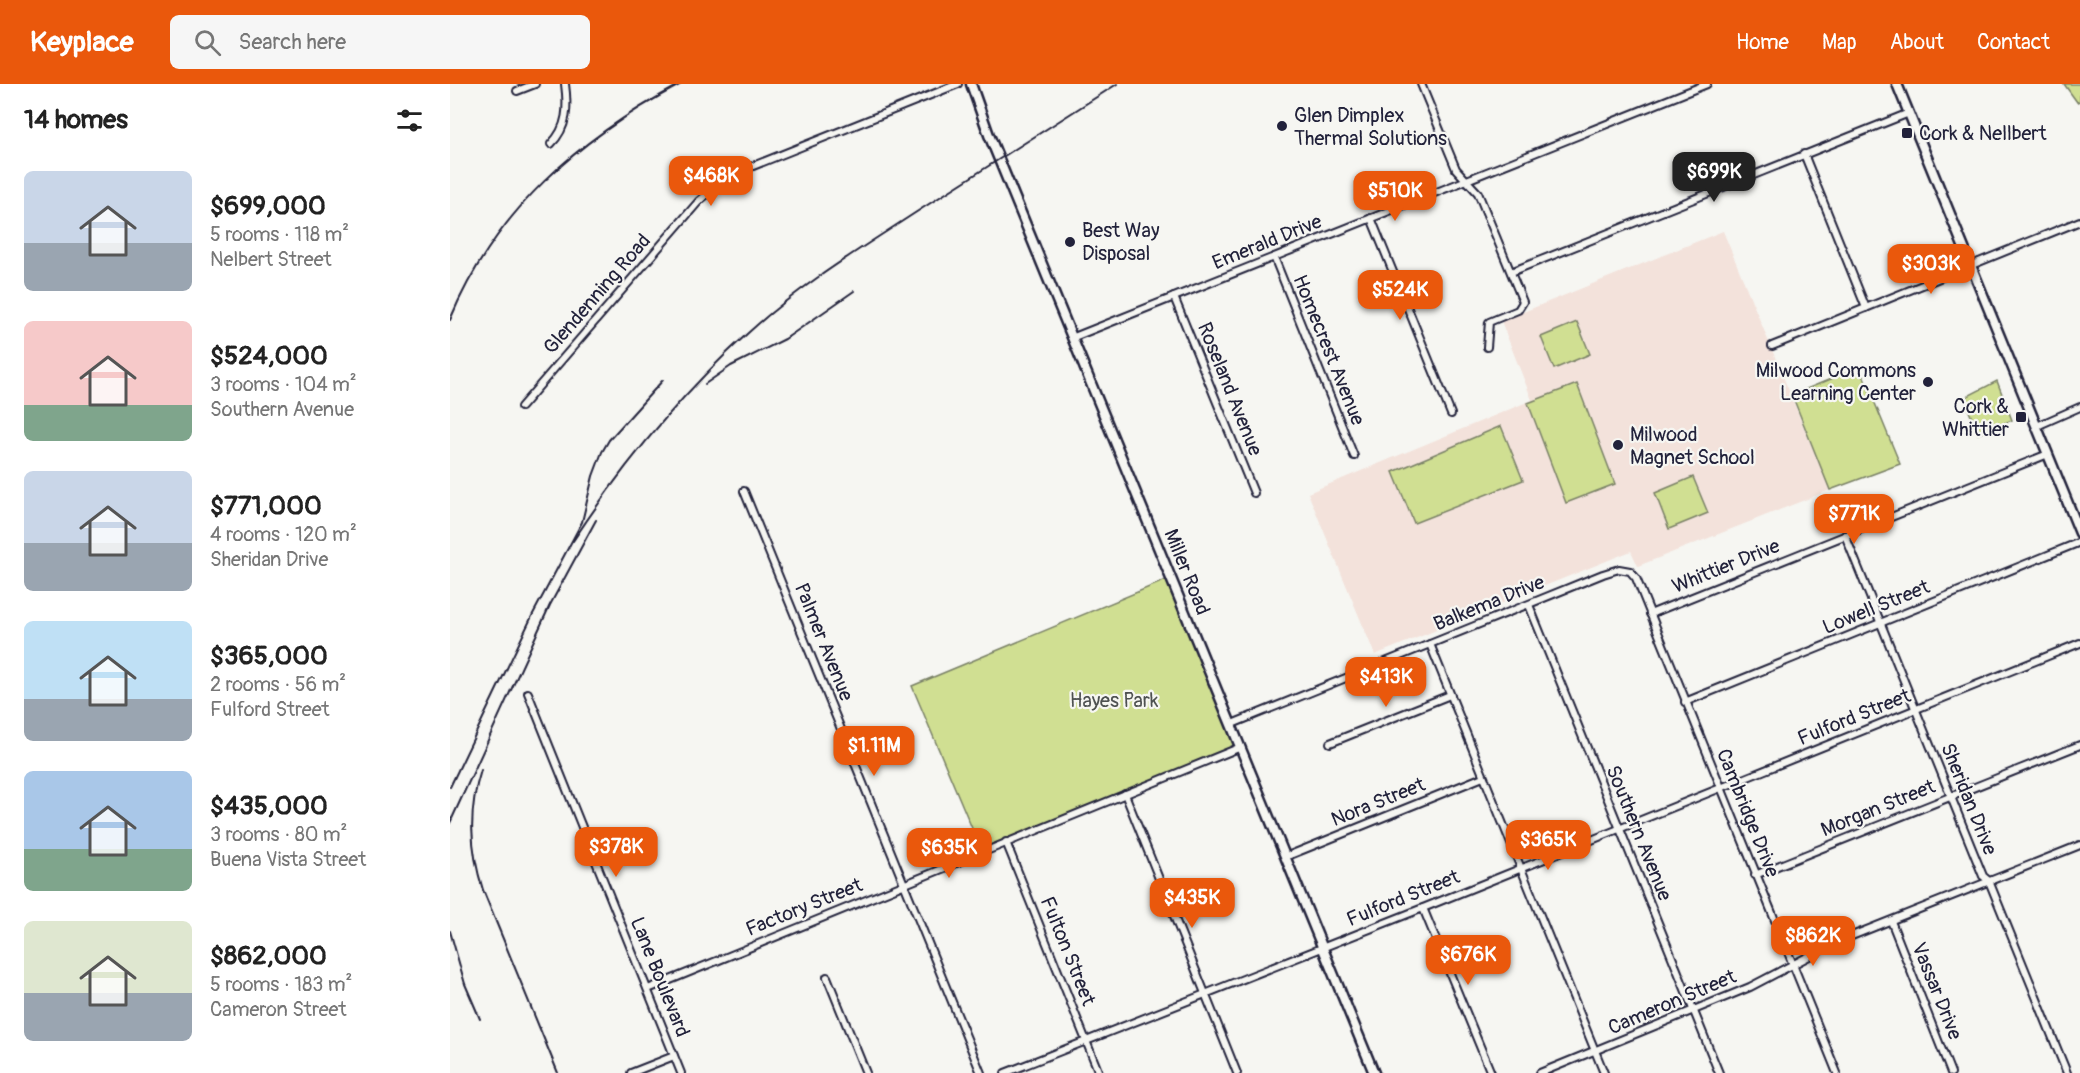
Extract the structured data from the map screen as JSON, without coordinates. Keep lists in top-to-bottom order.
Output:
{
  "streets": {
    "street": [
      "Emerald Drive",
      "Glendenning Road",
      "Homecrest Avenue",
      "Roseland Avenue",
      "Whittier Drive",
      "Miller Road",
      "Balkema Drive",
      "Lowell Street",
      "Palmer Avenue",
      "Fulford Street",
      "Sheridan Drive",
      "Nora Street",
      "Morgan Street",
      "Cambridge Drive",
      "Southern Avenue",
      "Factory Street",
      "Fulton Street",
      "Lane Boulevard",
      "Vassar Drive",
      "Cameron Street"
    ]
  },
  "crossings": [
    ["Emerald Drive", "Homecrest Avenue"],
    ["Emerald Drive", "Roseland Avenue"],
    ["Emerald Drive", "Miller Road"],
    ["Whittier Drive", "Sheridan Drive"],
    ["Whittier Drive", "Cambridge Drive"],
    ["Miller Road", "Balkema Drive"],
    ["Miller Road", "Fulford Street"],
    ["Miller Road", "Nora Street"],
    ["Miller Road", "Factory Street"],
    ["Balkema Drive", "Cambridge Drive"],
    ["Balkema Drive", "Southern Avenue"],
    ["Lowell Street", "Sheridan Drive"],
    ["Lowell Street", "Cambridge Drive"],
    ["Palmer Avenue", "Factory Street"],
    ["Fulford Street", "Sheridan Drive"],
    ["Fulford Street", "Cambridge Drive"],
    ["Fulford Street", "Southern Avenue"],
    ["Fulford Street", "Fulton Street"],
    ["Sheridan Drive", "Morgan Street"],
    ["Sheridan Drive", "Cameron Street"],
    ["Morgan Street", "Cambridge Drive"],
    ["Cambridge Drive", "Cameron Street"],
    ["Southern Avenue", "Cameron Street"],
    ["Factory Street", "Fulton Street"],
    ["Factory Street", "Lane Boulevard"],
    ["Vassar Drive", "Cameron Street"]
  ],
  "parks": ["Hayes Park"],
  "places": {
    "other": [
      "Glen Dimplex Thermal Solutions",
      "Best Way Disposal",
      "Milwood Commons Learning Center",
      "Milwood Magnet School"
    ],
    "transit": ["Cork & Nellbert", "Cork & Whittier"]
  },
  "page": {
    "header": "Keyplace",
    "search": "Search here",
    "nav": [
      "Home",
      "Map",
      "About",
      "Contact"
    ],
    "heading": "14 homes",
    "price": [
      "$699K",
      "$468K",
      "$510K",
      "$303K",
      "$524K",
      "$771K",
      "$413K",
      "$1.11M",
      "$365K",
      "$378K",
      "$635K",
      "$435K",
      "$862K",
      "$676K"
    ],
    "list": [
      {
        "name": "$699,000",
        "note": "5 rooms · 118 m² · Nelbert Street"
      },
      {
        "name": "$524,000",
        "note": "3 rooms · 104 m² · Southern Avenue"
      },
      {
        "name": "$771,000",
        "note": "4 rooms · 120 m² · Sheridan Drive"
      },
      {
        "name": "$365,000",
        "note": "2 rooms · 56 m² · Fulford Street"
      },
      {
        "name": "$435,000",
        "note": "3 rooms · 80 m² · Buena Vista Street"
      },
      {
        "name": "$862,000",
        "note": "5 rooms · 183 m² · Cameron Street"
      }
    ]
  }
}
